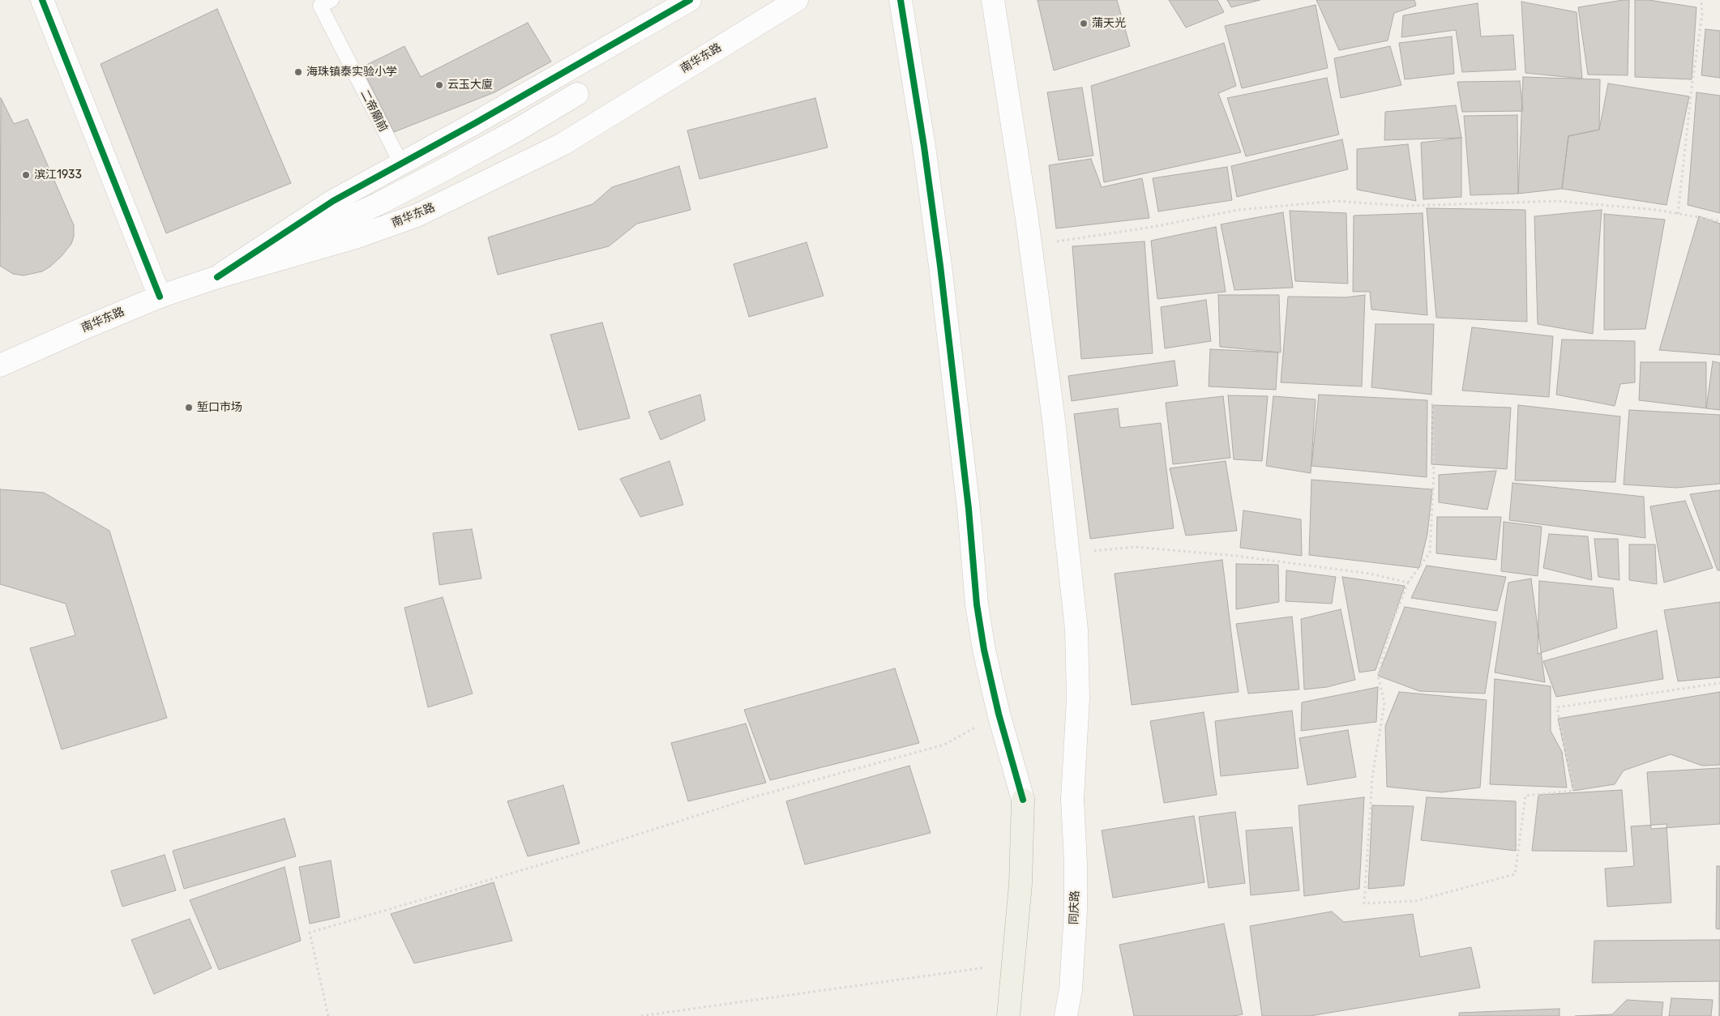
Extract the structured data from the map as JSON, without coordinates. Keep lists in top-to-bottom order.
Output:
{
  "streets": {
    "street": ["南华东路", "同庆路"],
    "lane": ["二帝廟前"]
  },
  "places": [
    "蒲天光",
    "海珠镇泰实验小学",
    "云玉大廈",
    "滨江1933",
    "堑口市场"
  ]
}
